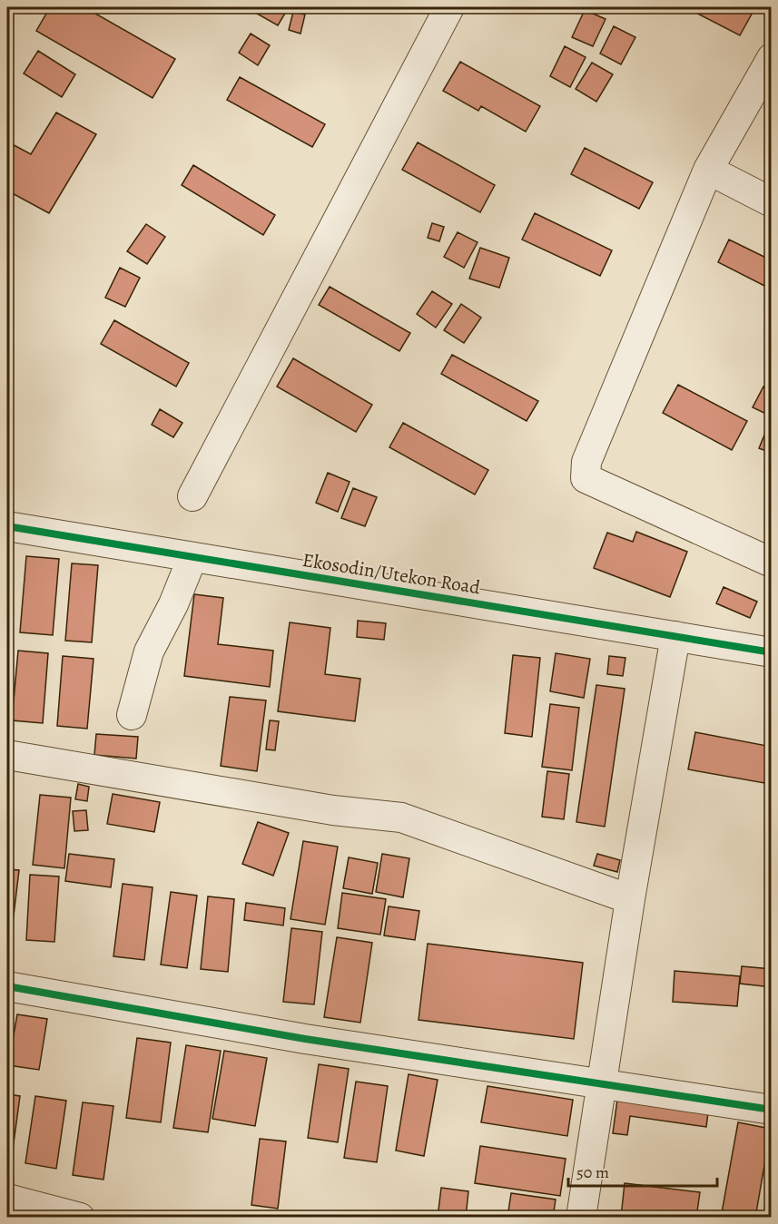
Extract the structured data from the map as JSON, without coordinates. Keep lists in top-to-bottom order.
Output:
{
  "streets": {
    "street": ["Ekosodin/Utekon Road"]
  },
  "scale_bar": "50 m"
}
